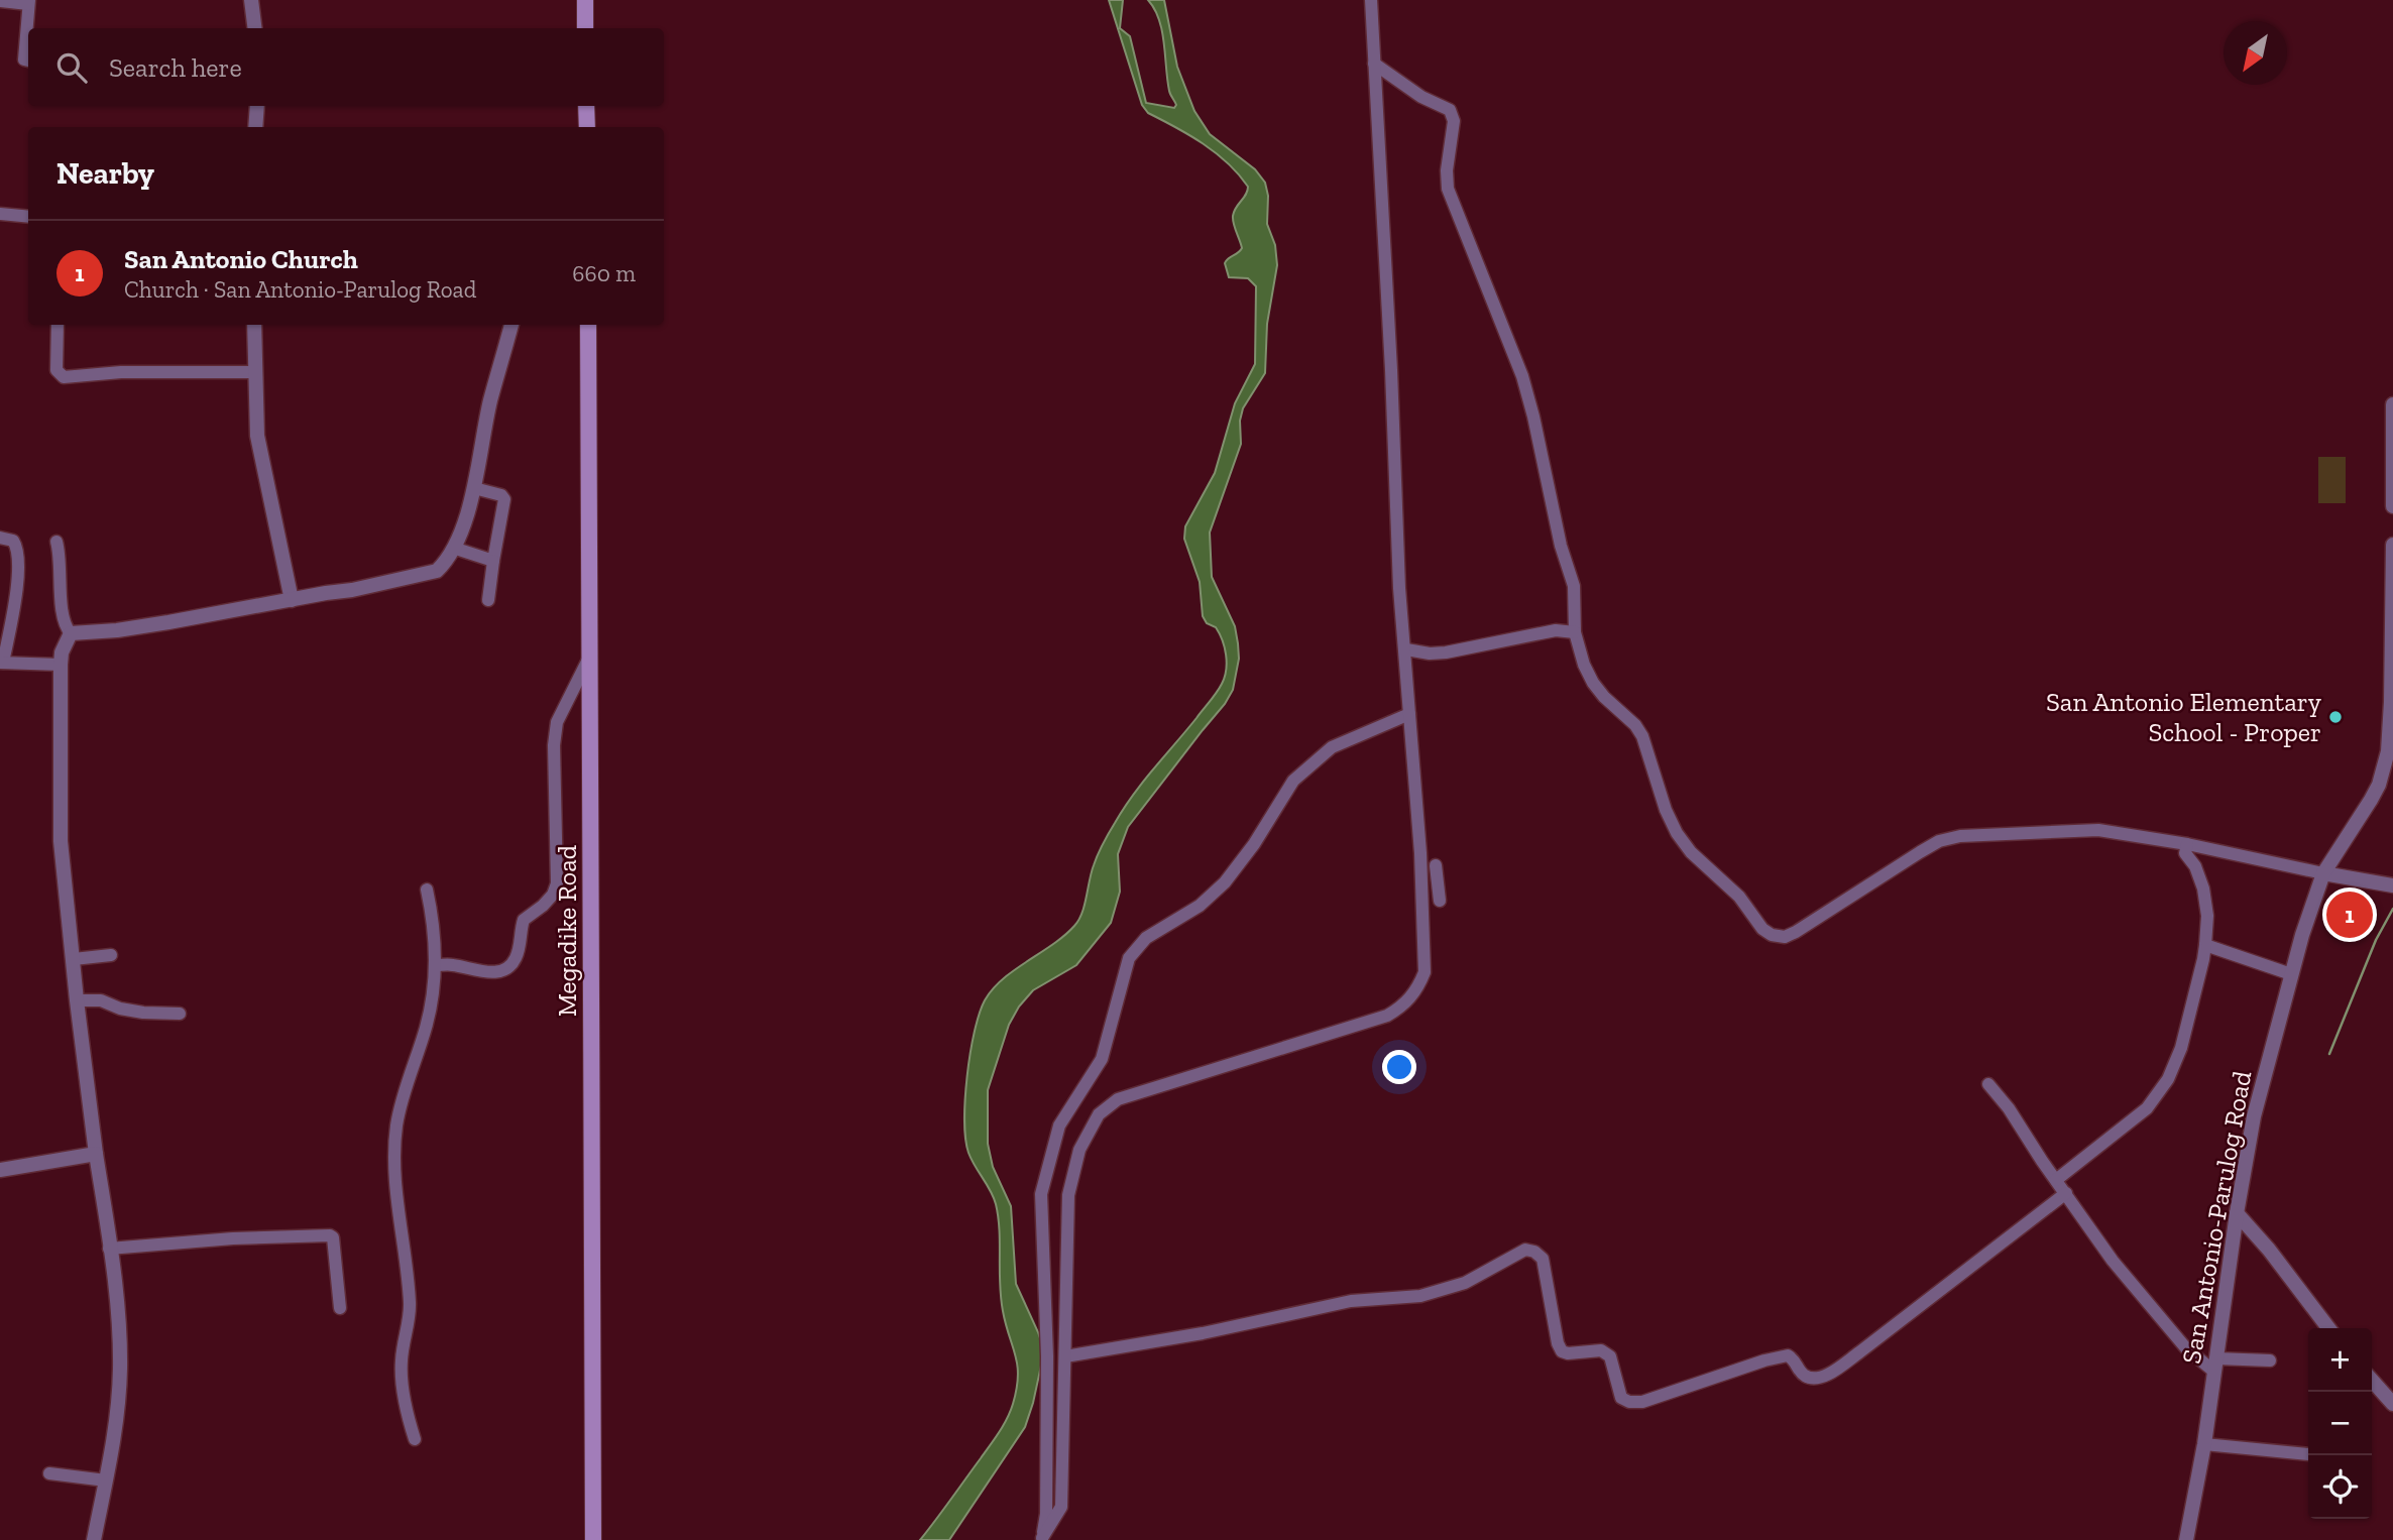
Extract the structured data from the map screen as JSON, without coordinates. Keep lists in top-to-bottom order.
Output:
{
  "streets": {
    "main road": ["Megadike Road"],
    "street": ["San Antonio-Parulog Road"]
  },
  "places": ["San Antonio Elementary School - Proper"],
  "north": "bottom left",
  "page": {
    "search": "Search here",
    "heading": "Nearby",
    "list": [
      {
        "mark": "1",
        "name": "San Antonio Church",
        "note": "Church · San Antonio-Parulog Road",
        "value": "660 m"
      }
    ],
    "pins": "1",
    "map_buttons": ["+", "−"]
  }
}
